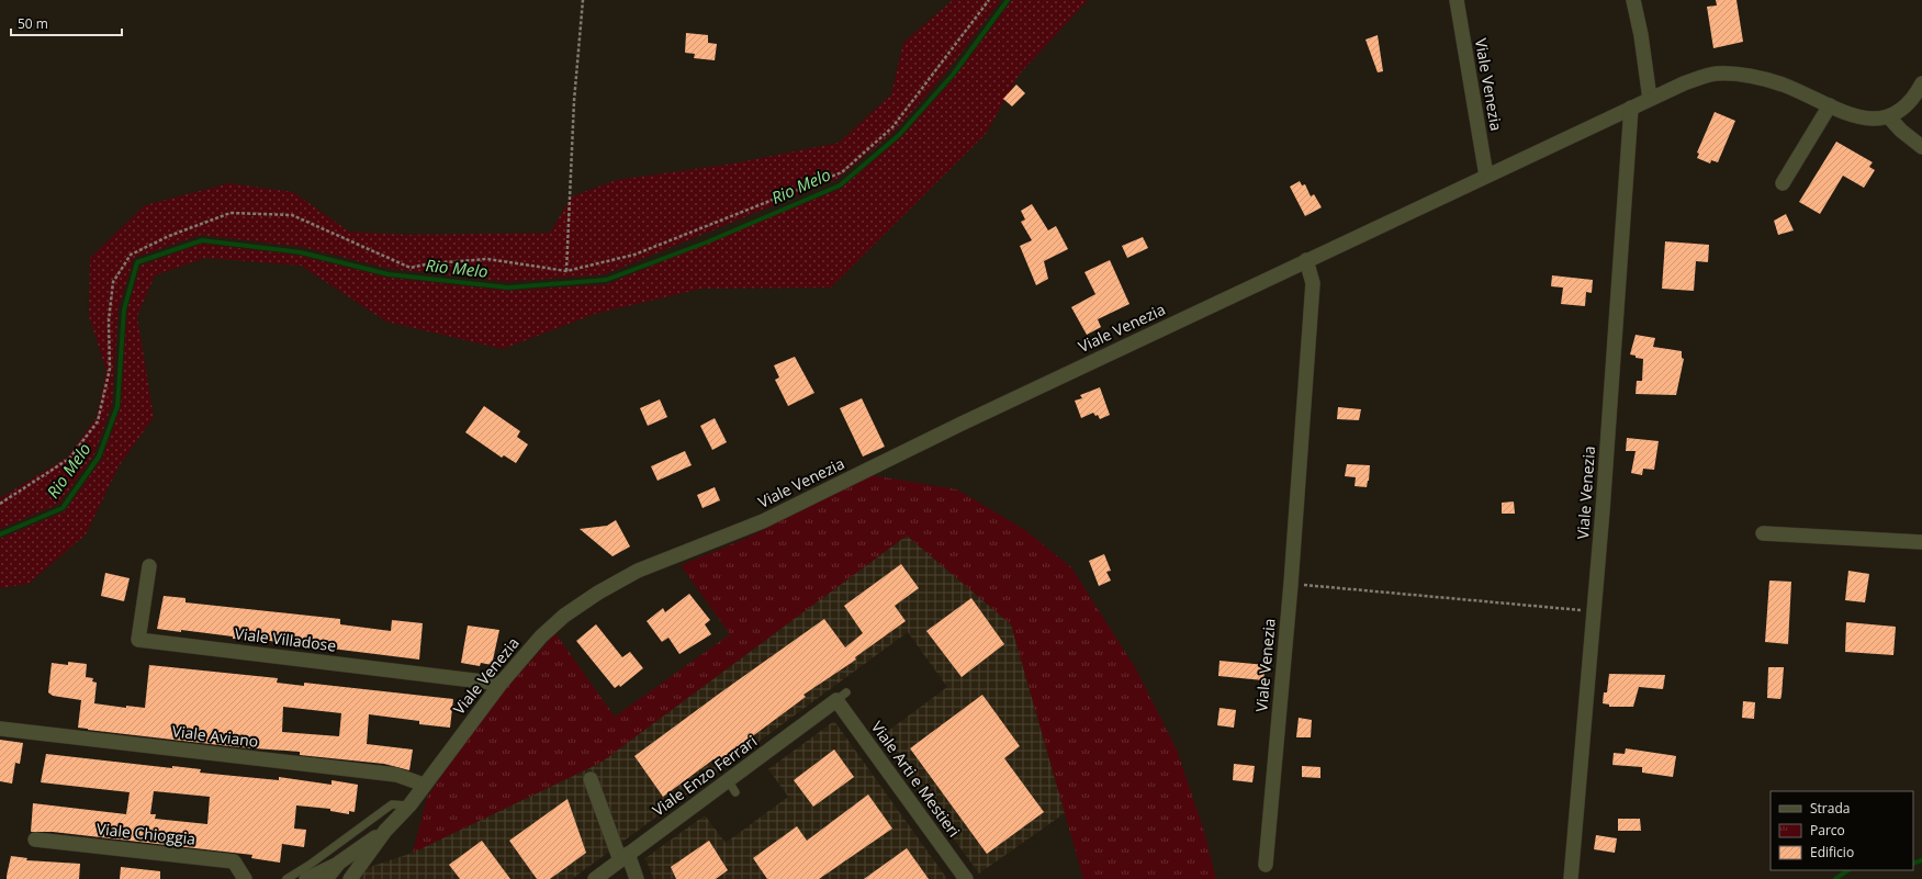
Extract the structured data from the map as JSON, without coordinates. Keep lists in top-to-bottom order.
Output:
{
  "streets": {
    "street": [
      "Viale Venezia",
      "Viale Villadose",
      "Viale Aviano",
      "Viale Enzo Ferrari",
      "Viale Arti e Mestieri",
      "Viale Chioggia"
    ]
  },
  "crossings": [
    ["Viale Venezia", "Viale Villadose"],
    ["Viale Venezia", "Viale Aviano"],
    ["Viale Enzo Ferrari", "Viale Arti e Mestieri"]
  ],
  "water": ["Rio Melo"],
  "legend": ["Strada", "Parco", "Edificio"],
  "scale_bar": "50 m"
}
